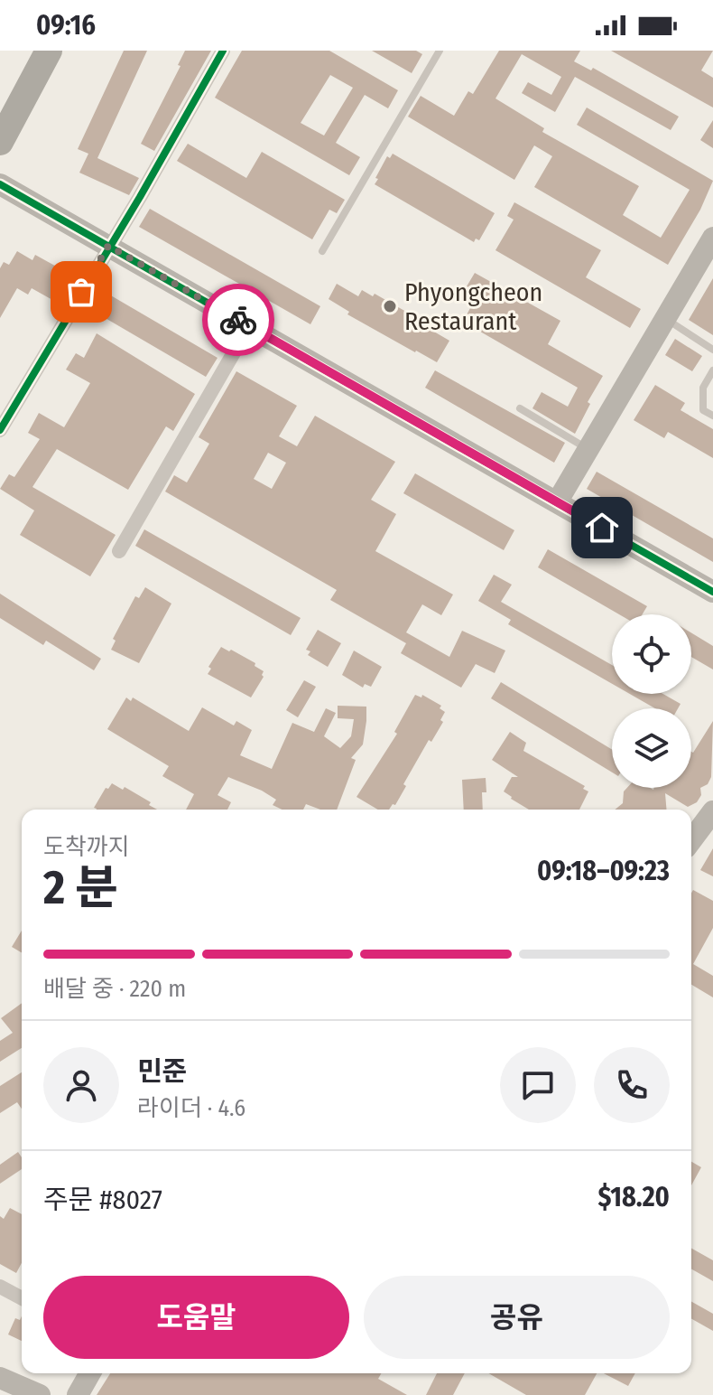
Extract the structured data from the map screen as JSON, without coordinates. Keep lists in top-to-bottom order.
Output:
{
  "places": ["Phyongcheon Restaurant"],
  "page": {
    "status": "09:16",
    "heading": ["2 분", "도착까지", "09:18–09:23"],
    "panel": [
      "민준",
      "라이더 · 4.6",
      "주문 #8027",
      "$18.20"
    ],
    "bar": "배달 중 · 220 m",
    "buttons": ["도움말", "공유"]
  }
}
